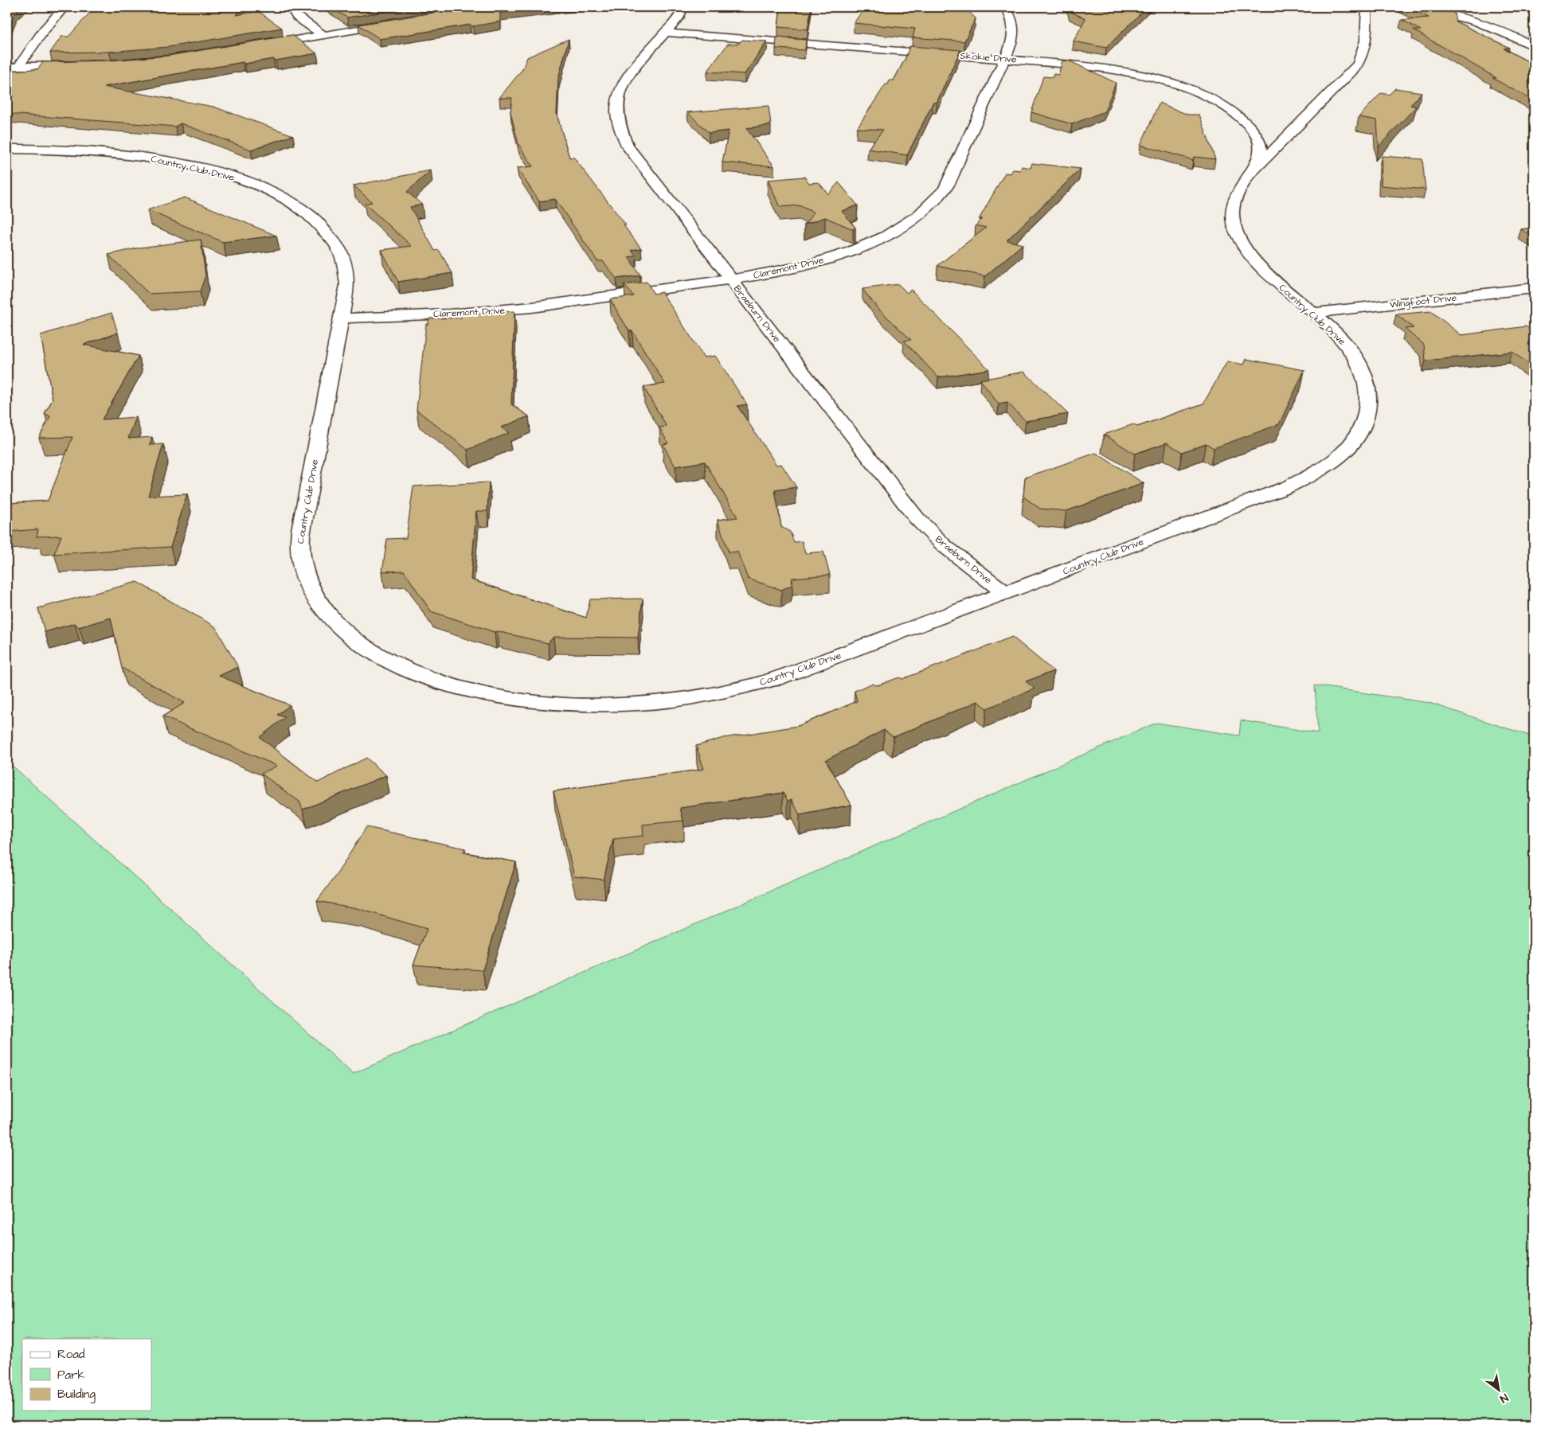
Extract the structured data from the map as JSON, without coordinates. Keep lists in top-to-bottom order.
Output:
{
  "streets": {
    "street": [
      "Skokie Drive",
      "Country Club Drive",
      "Claremont Drive",
      "Wingfoot Drive",
      "Braeburn Drive"
    ]
  },
  "crossings": [
    ["Skokie Drive", "Country Club Drive"],
    ["Skokie Drive", "Claremont Drive"],
    ["Skokie Drive", "Braeburn Drive"],
    ["Country Club Drive", "Claremont Drive"],
    ["Country Club Drive", "Wingfoot Drive"],
    ["Country Club Drive", "Braeburn Drive"],
    ["Claremont Drive", "Braeburn Drive"]
  ],
  "legend": ["Road", "Park", "Building"],
  "north": "bottom right"
}
